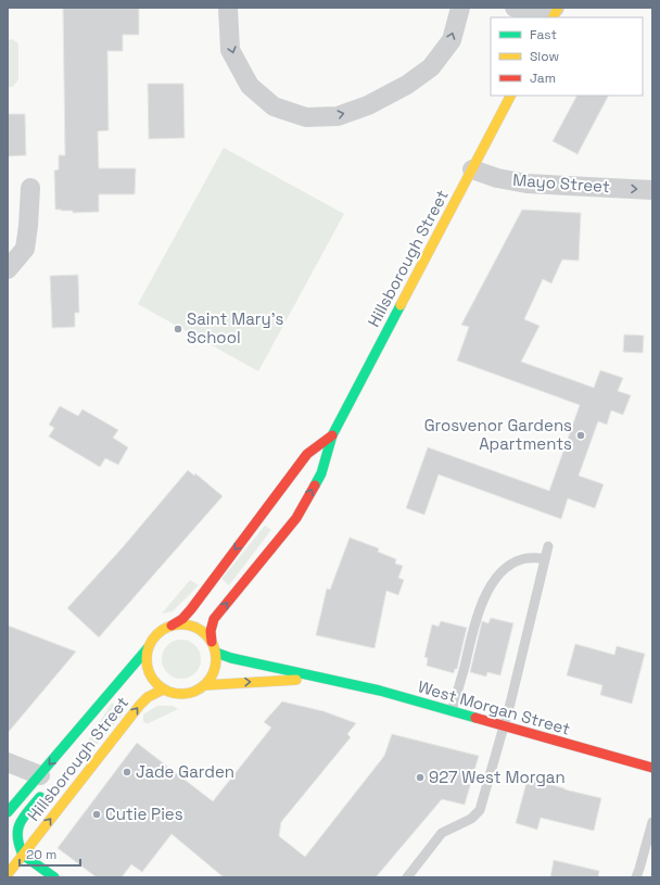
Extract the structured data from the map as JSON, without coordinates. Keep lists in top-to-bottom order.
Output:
{
  "streets": {
    "main road": ["Hillsborough Street", "West Morgan Street"],
    "street": ["Mayo Street"]
  },
  "crossings": [
    ["Mayo Street", "Hillsborough Street"],
    ["Hillsborough Street", "West Morgan Street"]
  ],
  "one_way": ["Mayo Street"],
  "places": [
    "Saint Mary's School",
    "Grosvenor Gardens Apartments",
    "Jade Garden",
    "927 West Morgan",
    "Cutie Pies"
  ],
  "legend": ["Fast", "Slow", "Jam"],
  "scale_bar": "20 m"
}
